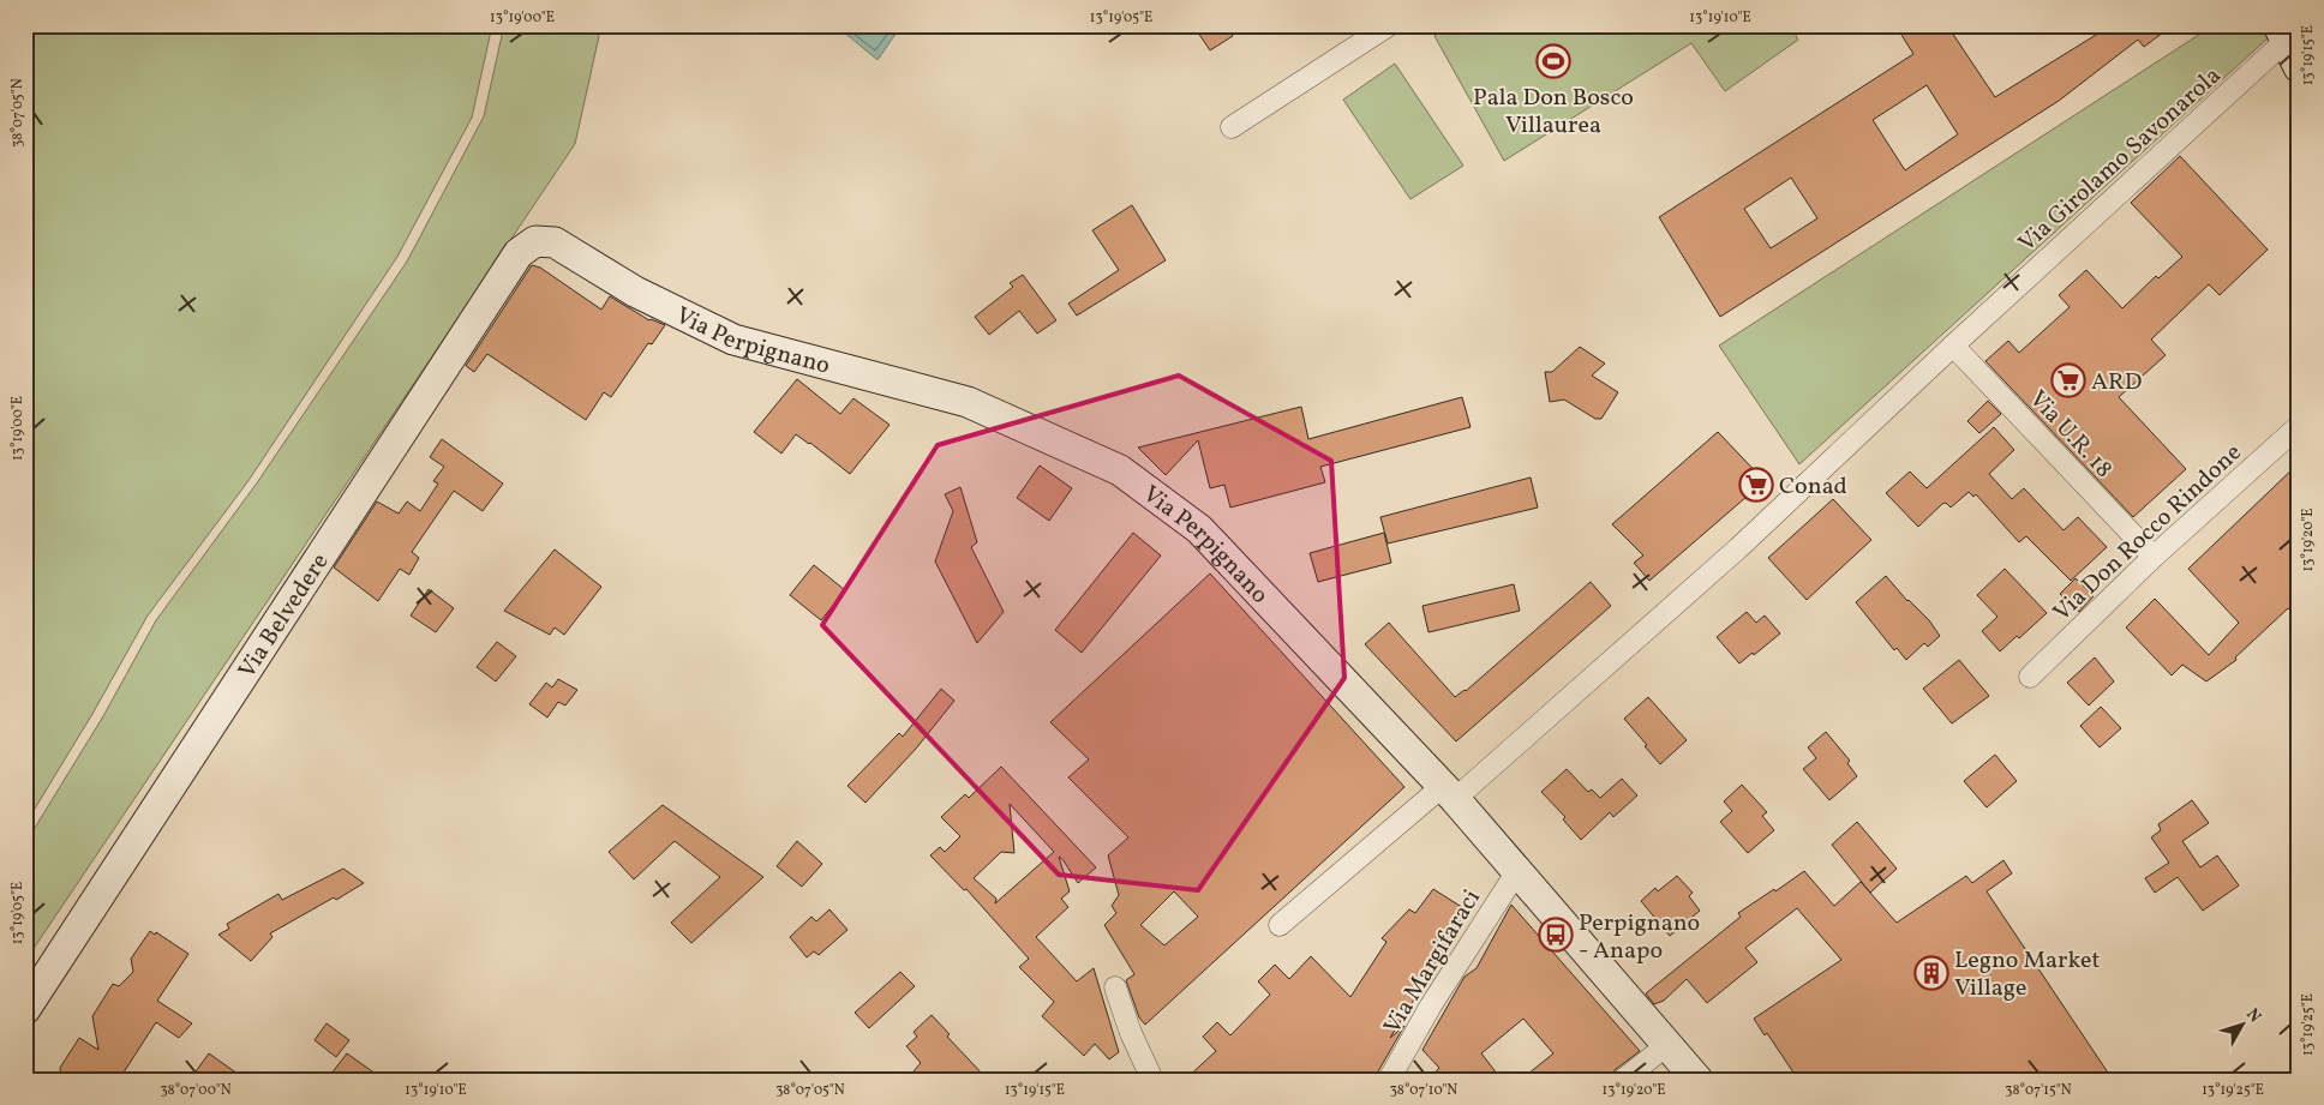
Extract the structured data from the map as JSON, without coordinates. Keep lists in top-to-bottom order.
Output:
{
  "streets": {
    "street": [
      "Via Girolamo Savonarola",
      "Via Perpignano",
      "Via U.R. 18",
      "Via Don Rocco Rindone",
      "Via Belvedere",
      "Via Margifaraci"
    ]
  },
  "crossings": [
    ["Via Girolamo Savonarola", "Via Perpignano"],
    ["Via Girolamo Savonarola", "Via U.R. 18"],
    ["Via Perpignano", "Via Belvedere"],
    ["Via Perpignano", "Via Margifaraci"],
    ["Via U.R. 18", "Via Don Rocco Rindone"]
  ],
  "places": {
    "sports": ["Pala Don Bosco Villaurea"],
    "supermarket": ["ARD", "Conad"],
    "bus stop": ["Perpignano - Anapo"],
    "building": ["Legno Market Village"]
  },
  "north": "top right",
  "coordinates": [
    "13°19'00\"E",
    "13°19'05\"E",
    "13°19'10\"E",
    "13°19'15\"E",
    "38°07'05\"N",
    "13°19'20\"E",
    "13°19'25\"E",
    "38°07'00\"N",
    "38°07'10\"N",
    "38°07'15\"N"
  ]
}
